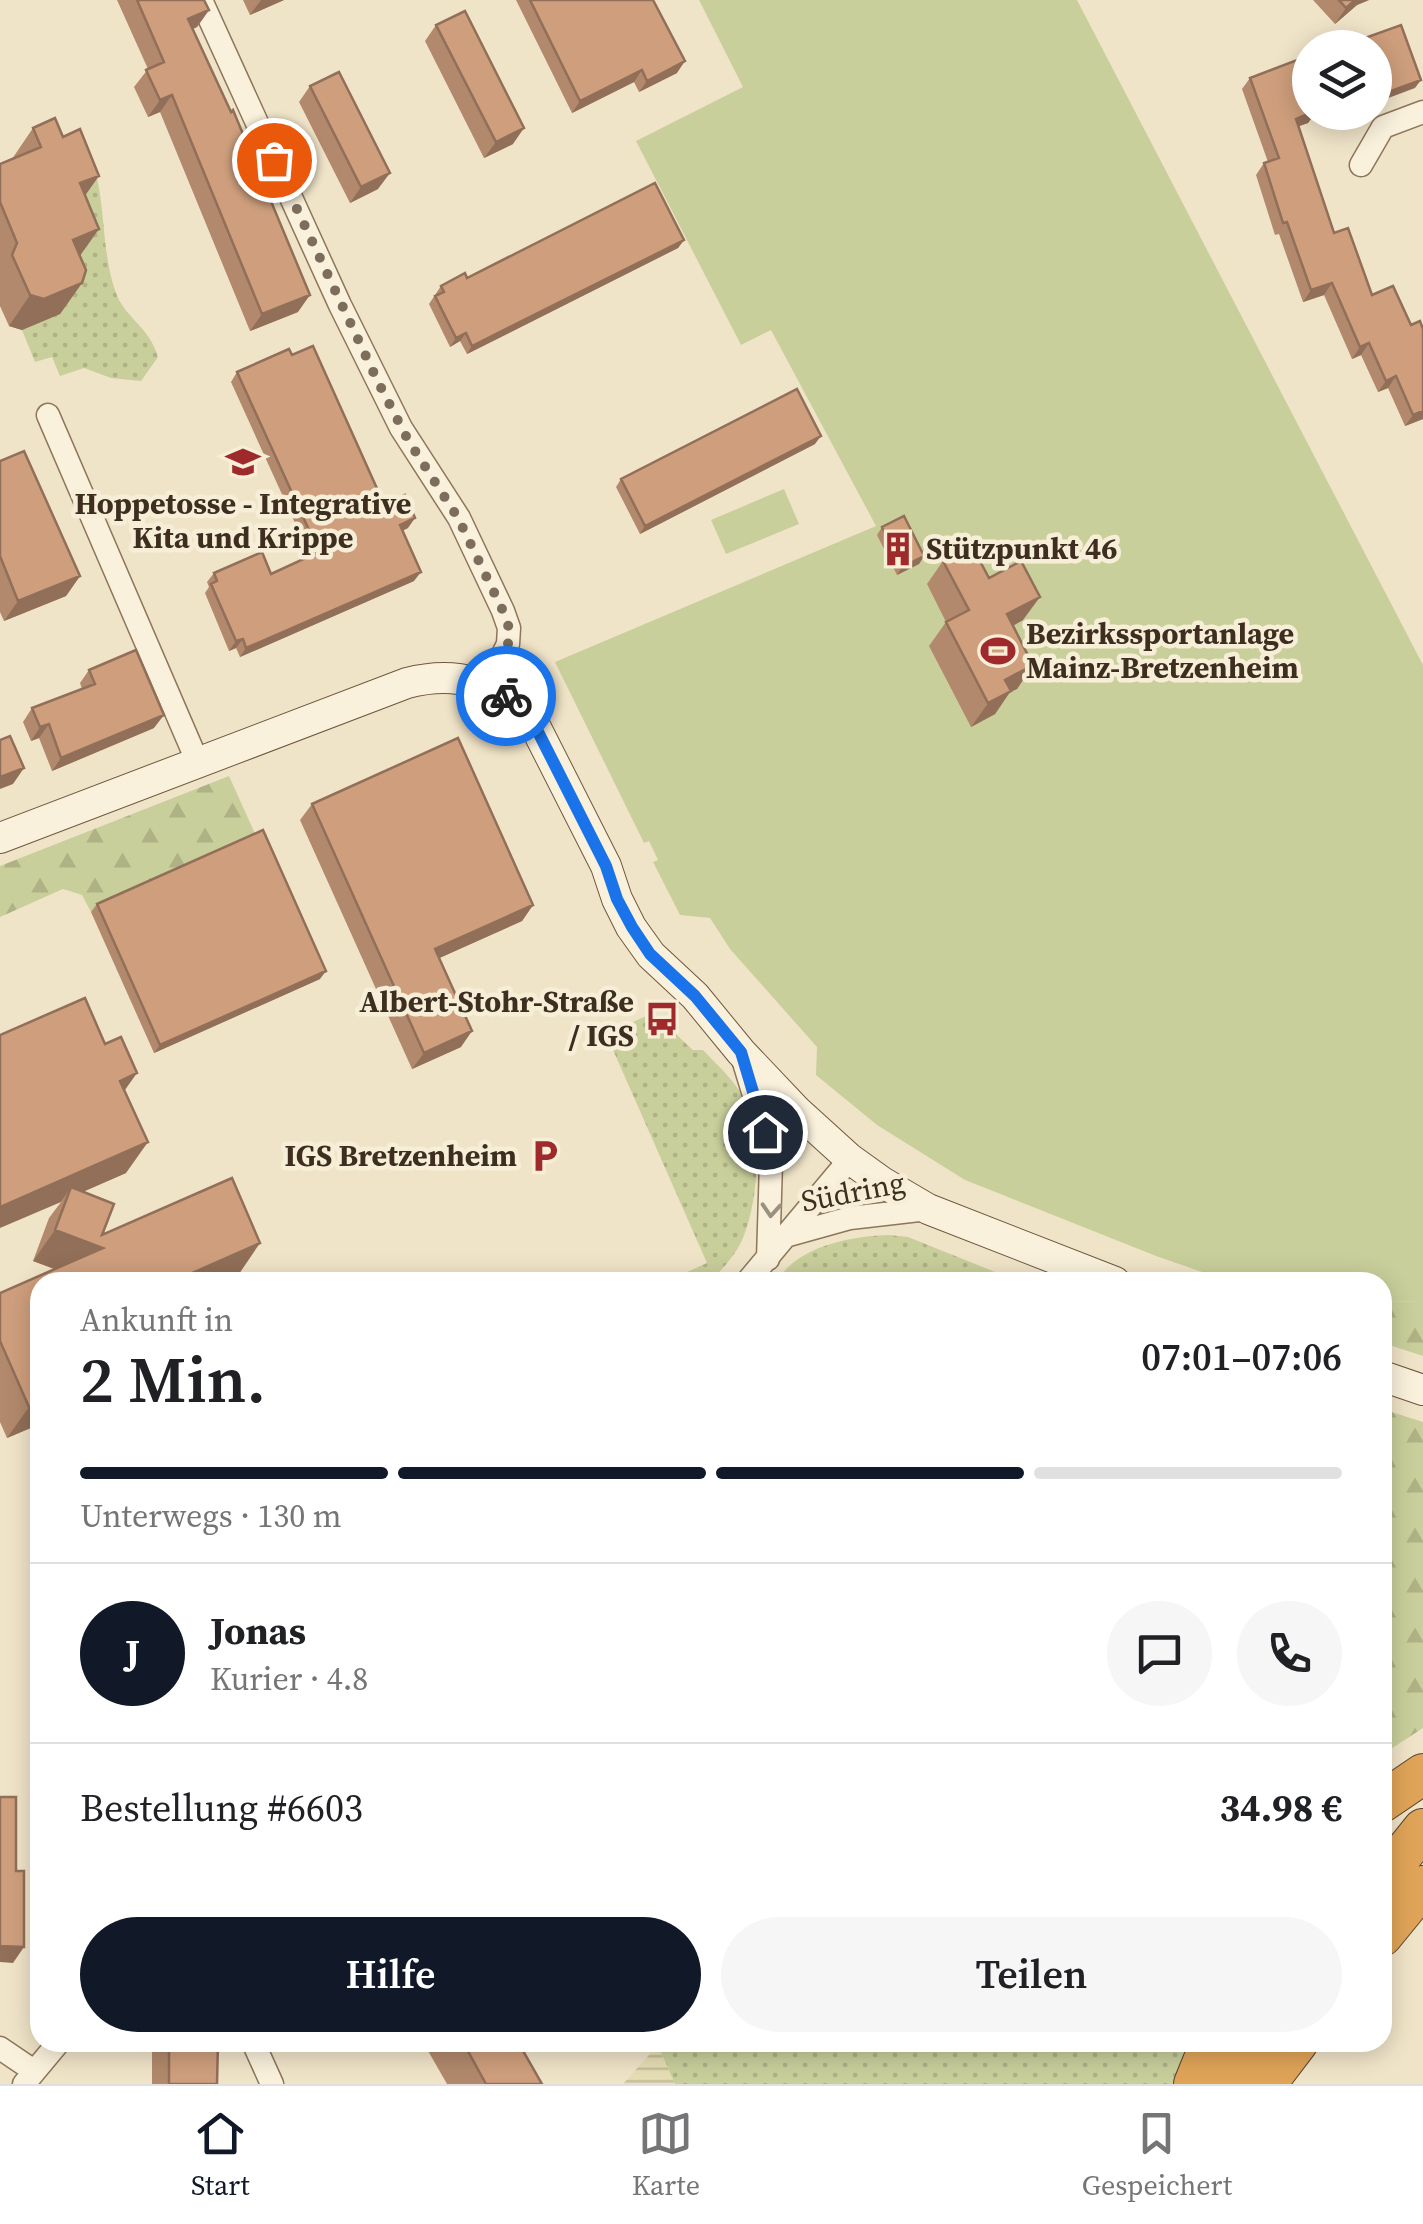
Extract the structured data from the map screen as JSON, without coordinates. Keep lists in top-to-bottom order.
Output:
{
  "streets": {
    "street": ["Südring"]
  },
  "one_way": ["Südring"],
  "places": {
    "school or university": ["Hoppetosse - Integrative Kita und Krippe"],
    "building": ["Stützpunkt 46"],
    "sports": ["Bezirkssportanlage Mainz-Bretzenheim"],
    "bus stop": ["Albert-Stohr-Straße / IGS"],
    "parking": ["IGS Bretzenheim"]
  },
  "page": {
    "heading": ["2 Min.", "Ankunft in", "07:01–07:06"],
    "panel": [
      "Jonas",
      "Kurier · 4.8",
      "Bestellung #6603",
      "34.98 €"
    ],
    "bar": "Unterwegs · 130 m",
    "round": "J",
    "buttons": ["Hilfe", "Teilen"],
    "tabs": ["Start", "Karte", "Gespeichert"]
  }
}
